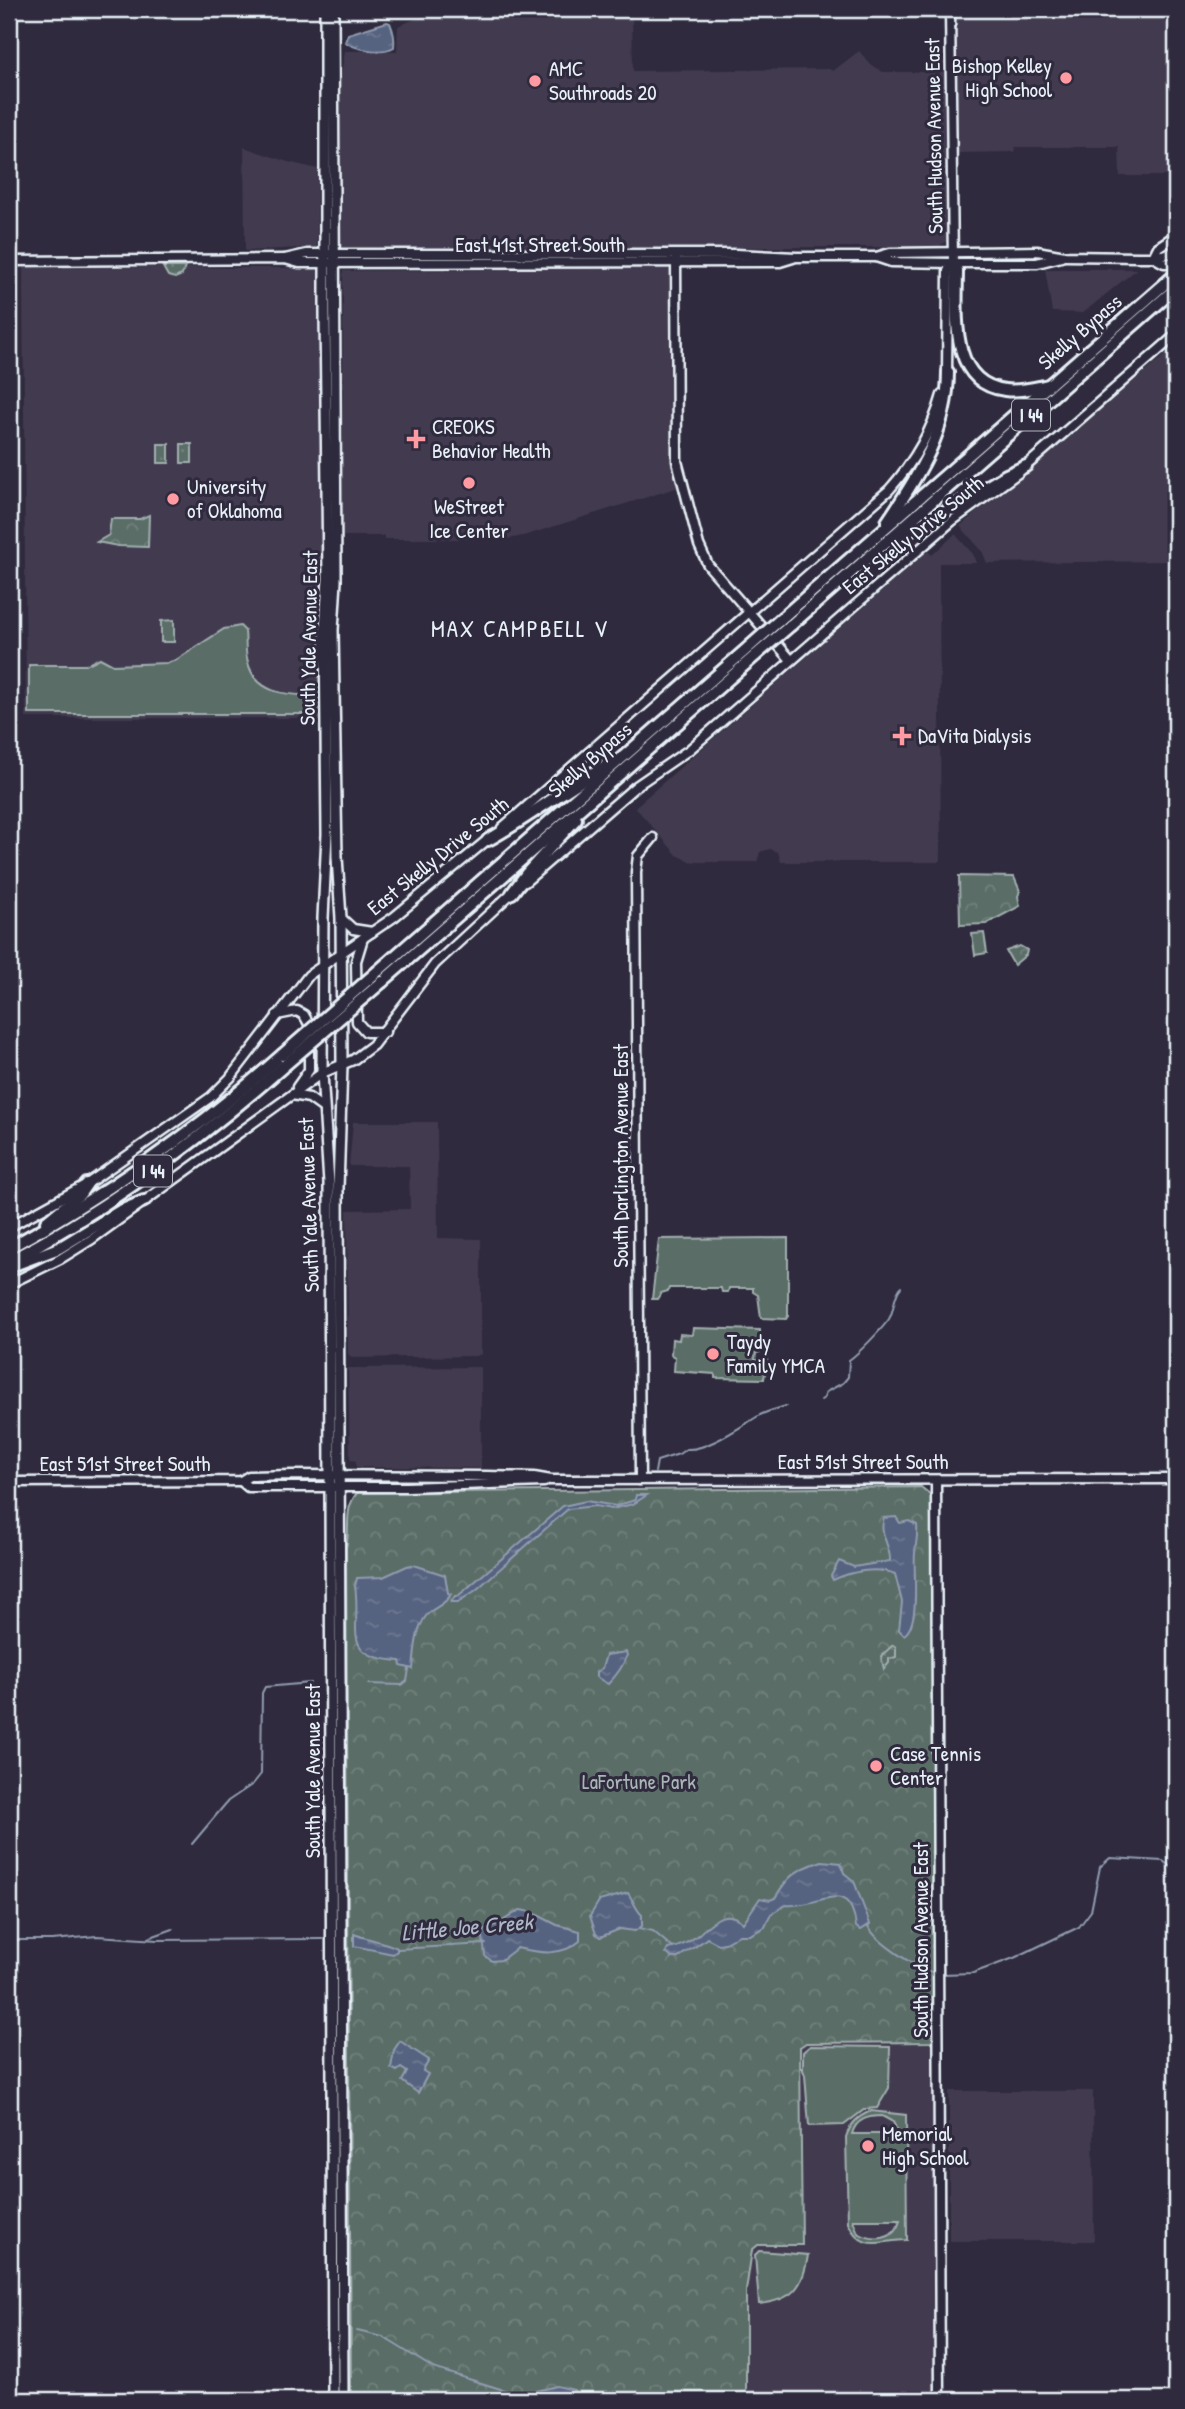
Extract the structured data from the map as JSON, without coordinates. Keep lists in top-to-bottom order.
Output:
{
  "streets": {
    "highway": ["Skelly Bypass", "I 44"],
    "main road": [
      "South Hudson Avenue East",
      "East 41st Street South",
      "East Skelly Drive South",
      "South Yale Avenue East",
      "South Darlington Avenue East",
      "East 51st Street South"
    ]
  },
  "crossings": [
    ["South Hudson Avenue East", "East 41st Street South"],
    ["South Hudson Avenue East", "East Skelly Drive South"],
    ["South Hudson Avenue East", "East 51st Street South"],
    ["East 41st Street South", "East Skelly Drive South"],
    ["East 41st Street South", "South Yale Avenue East"],
    ["East Skelly Drive South", "South Yale Avenue East"],
    ["South Yale Avenue East", "East 51st Street South"],
    ["South Darlington Avenue East", "East 51st Street South"]
  ],
  "districts": ["MAX CAMPBELL V"],
  "water": ["Little Joe Creek"],
  "parks": ["LaFortune Park"],
  "places": {
    "other": [
      "Bishop Kelley High School",
      "AMC Southroads 20",
      "WeStreet Ice Center",
      "University of Oklahoma",
      "Taydy Family YMCA",
      "Case Tennis Center",
      "Memorial High School"
    ],
    "health": ["CREOKS Behavior Health", "DaVita Dialysis"]
  }
}
